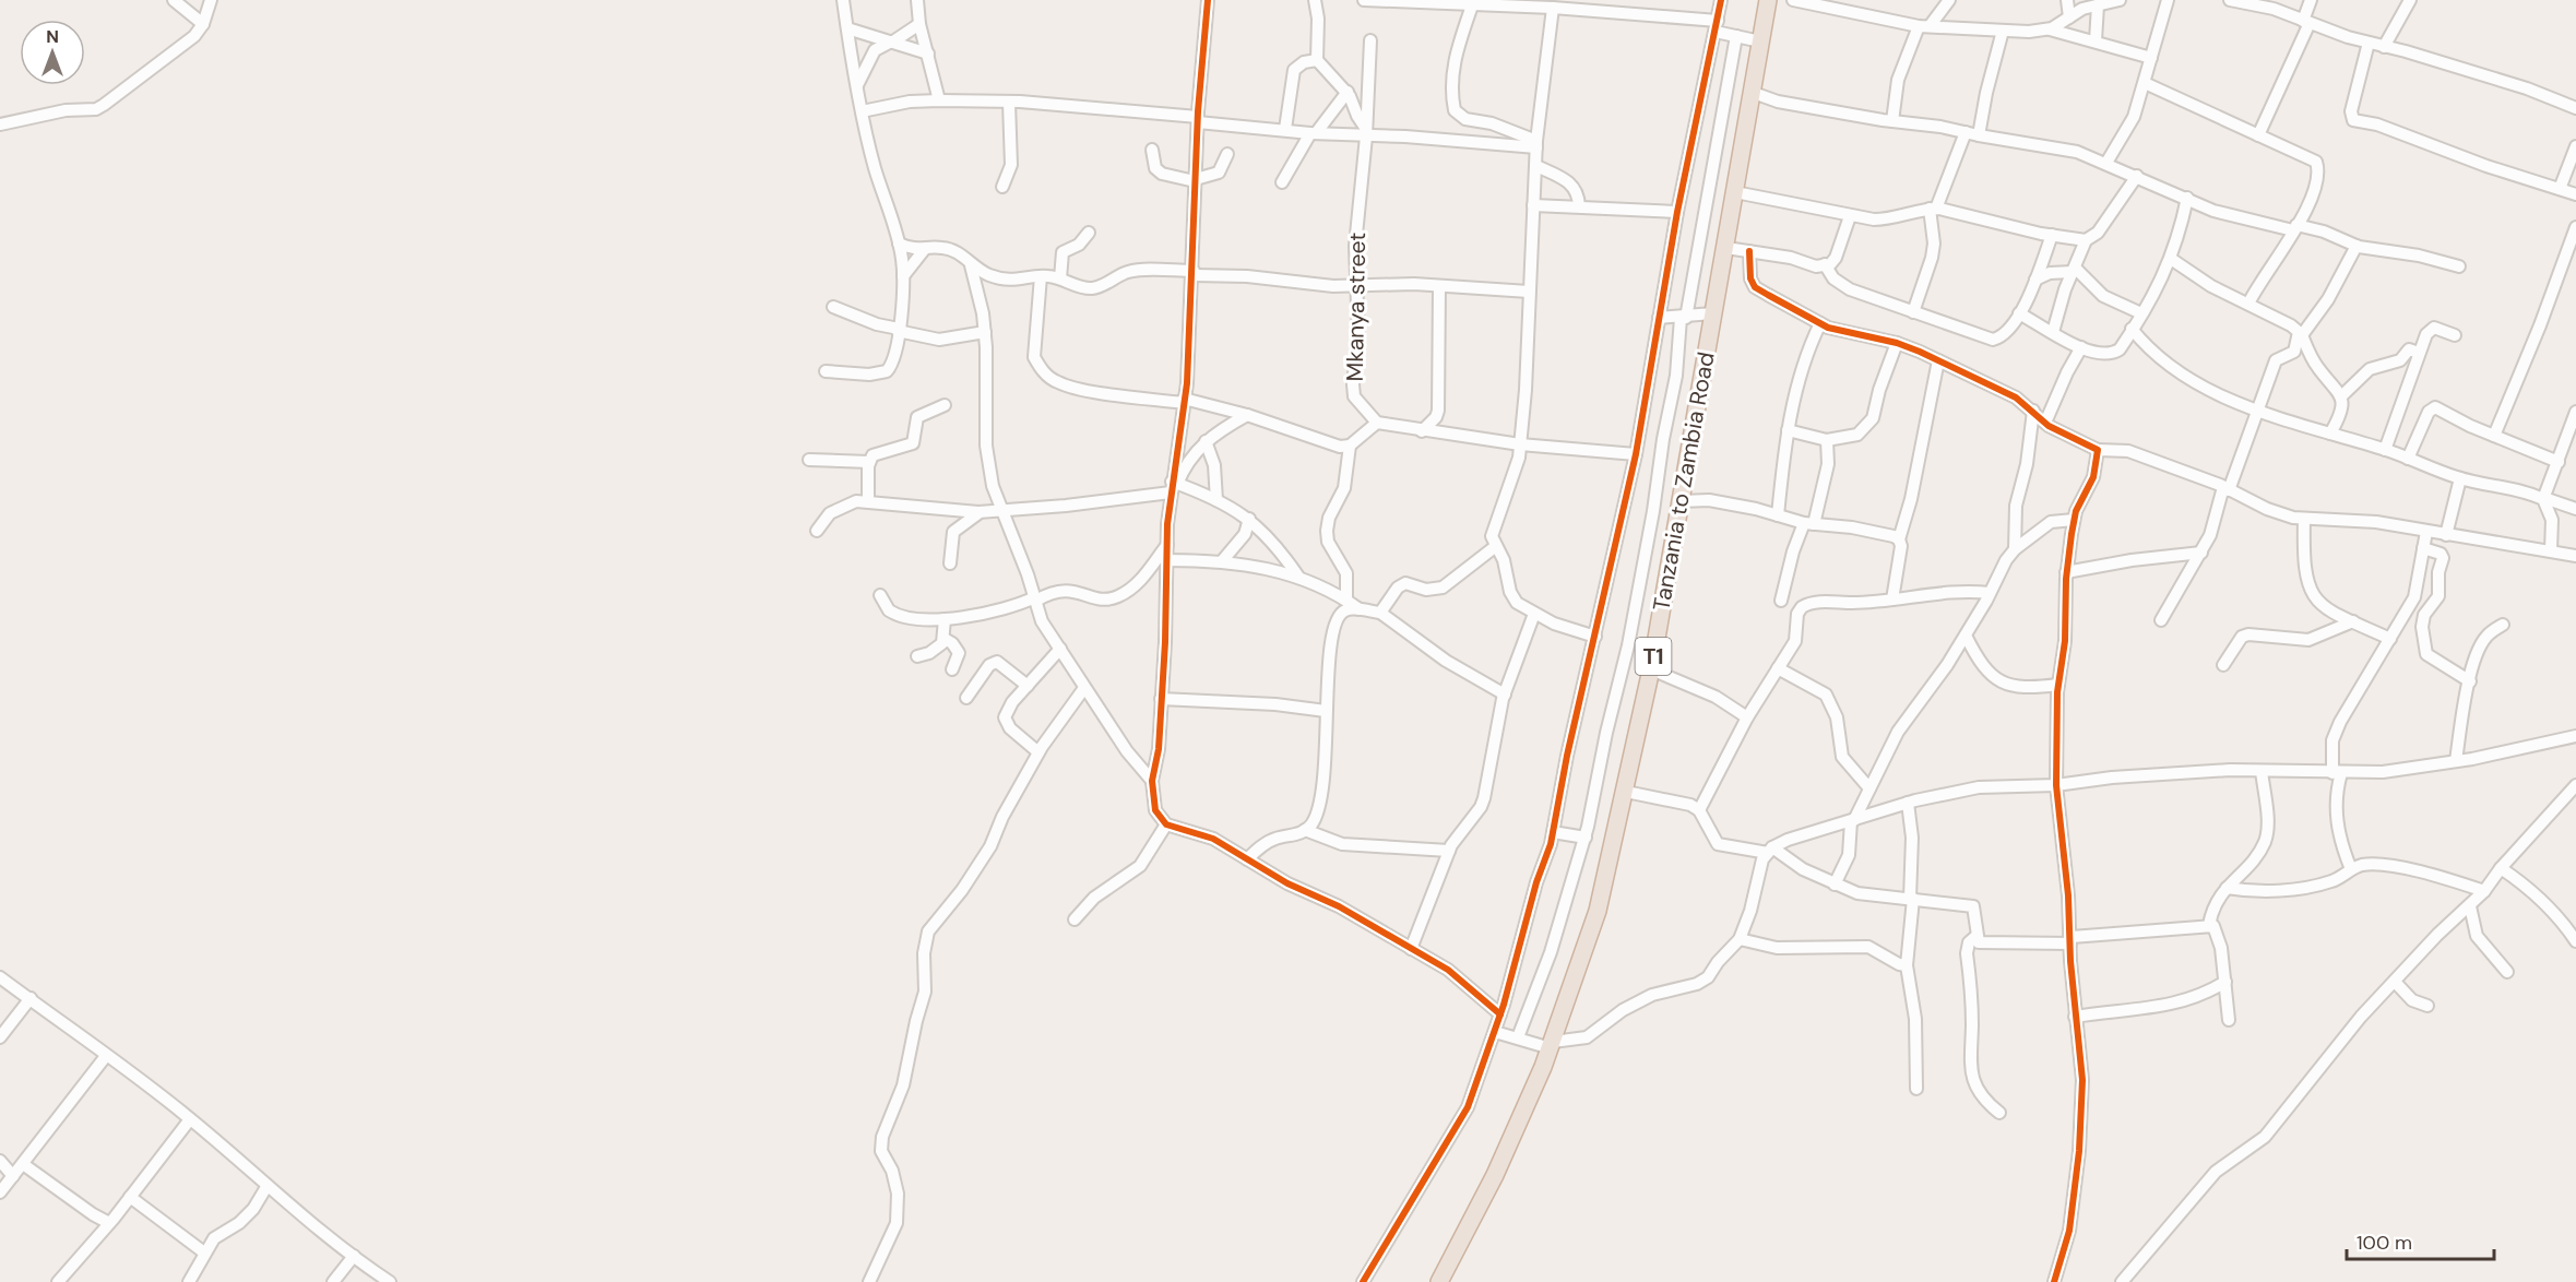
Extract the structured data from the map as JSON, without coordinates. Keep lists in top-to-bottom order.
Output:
{
  "streets": {
    "highway": ["Tanzania to Zambia Road", "T1"],
    "street": ["Mkanya street"]
  },
  "scale_bar": "100 m",
  "north": "top"
}
